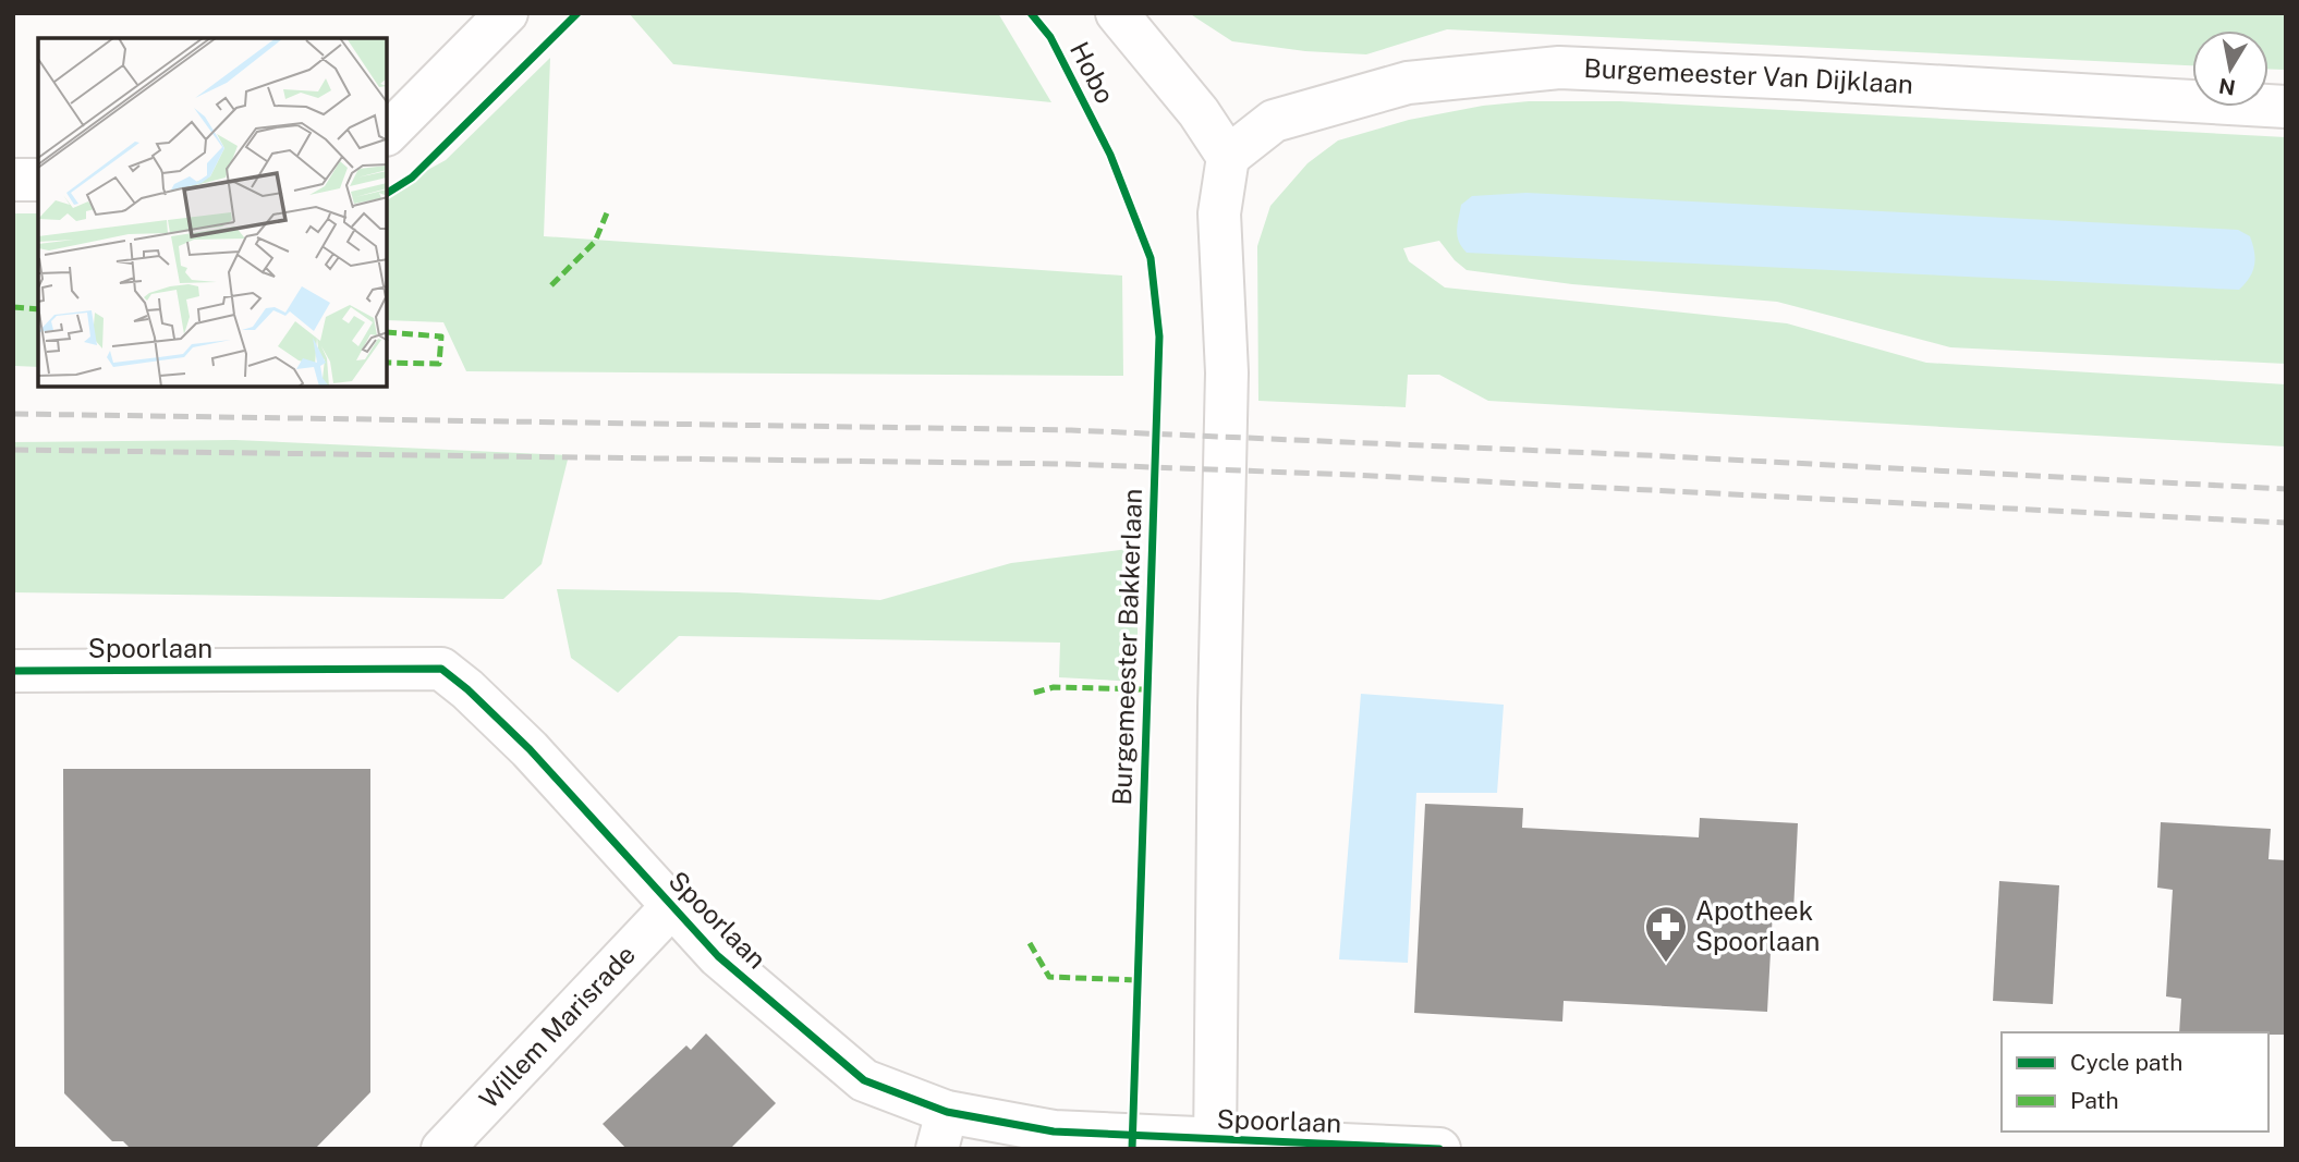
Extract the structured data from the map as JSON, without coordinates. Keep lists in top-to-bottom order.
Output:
{
  "streets": {
    "street": [
      "Hobo",
      "Burgemeester Van Dijklaan",
      "Spoorlaan",
      "Willem Marisrade"
    ],
    "cycle path": ["Burgemeester Bakkerlaan"]
  },
  "crossings": [
    ["Hobo", "Burgemeester Van Dijklaan"],
    ["Spoorlaan", "Willem Marisrade"]
  ],
  "places": {
    "pharmacy": ["Apotheek Spoorlaan"]
  },
  "legend": ["Cycle path", "Path"],
  "north": "bottom"
}
